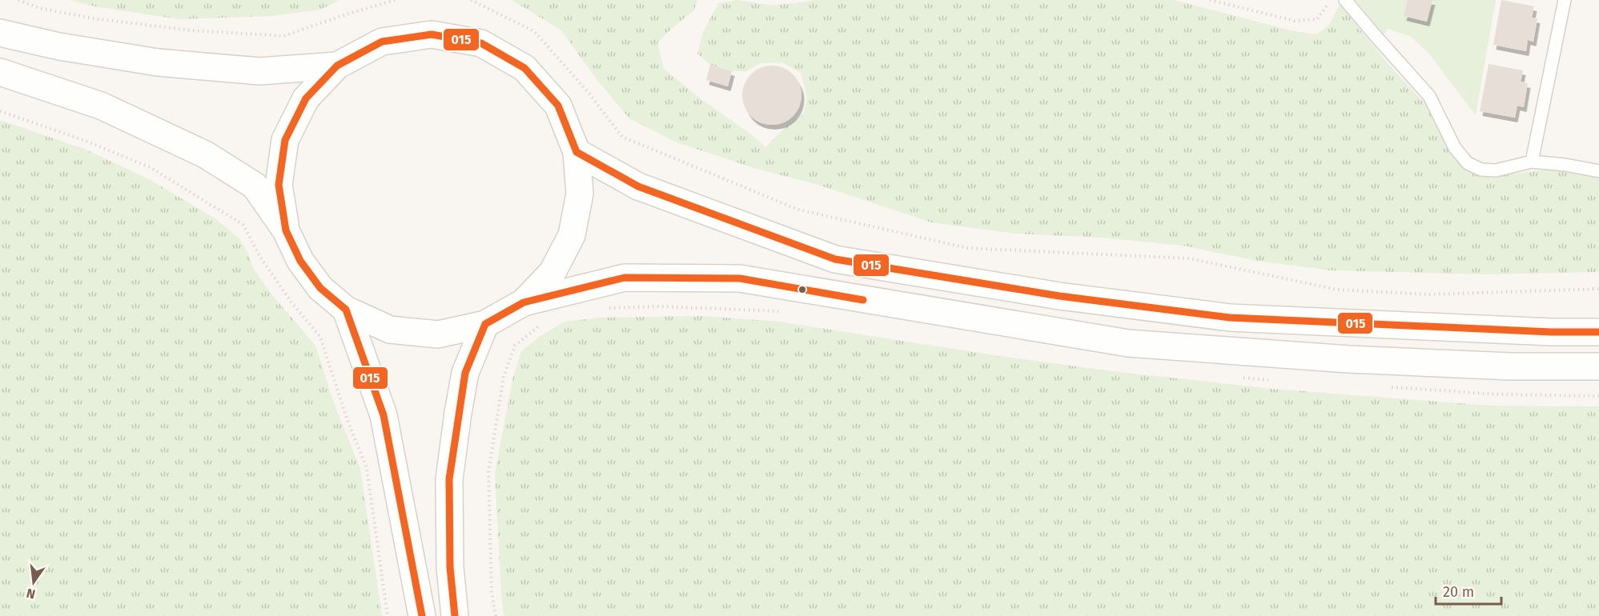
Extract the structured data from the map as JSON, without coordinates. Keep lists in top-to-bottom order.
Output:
{
  "lines": ["transit line 015"],
  "scale_bar": "20 m",
  "north": "bottom"
}
